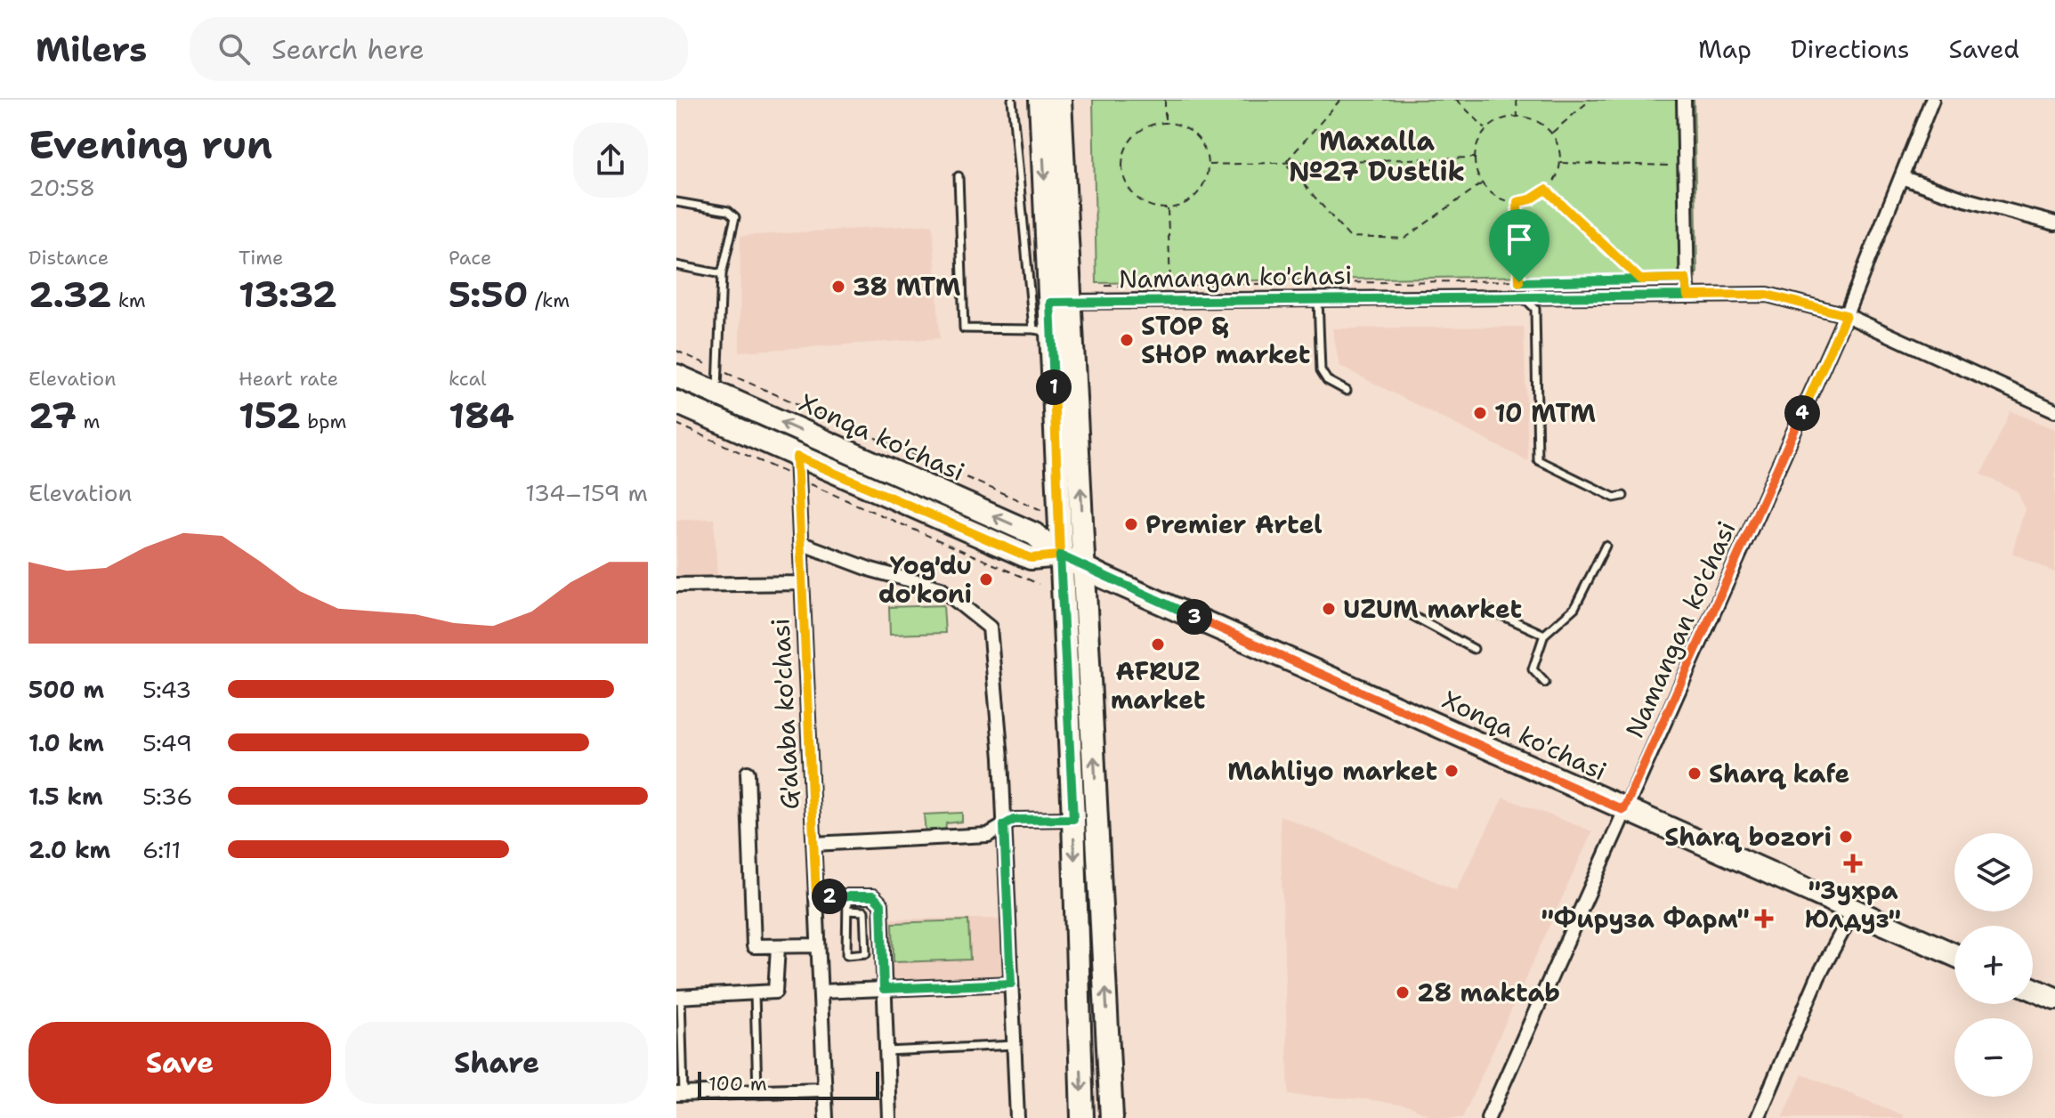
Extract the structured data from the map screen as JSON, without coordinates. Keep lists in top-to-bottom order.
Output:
{
  "streets": {
    "main road": ["Xonqa ko'chasi"],
    "street": ["Namangan ko'chasi", "G'alaba ko'chasi"]
  },
  "crossings": [
    ["Namangan ko'chasi", "Xonqa ko'chasi"],
    ["Xonqa ko'chasi", "G'alaba ko'chasi"]
  ],
  "districts": ["Maxalla №27 Dustlik"],
  "places": {
    "other": [
      "38 MTM",
      "STOP & SHOP market",
      "10 MTM",
      "Premier Artel",
      "Yog'du do'koni",
      "UZUM market",
      "AFRUZ market",
      "Mahliyo market",
      "Sharq kafe",
      "Sharq bozori",
      "28 maktab"
    ],
    "health": ["\"Зухра Юлдуз\"", "\"Фируза Фарм\""]
  },
  "scale_bar": "100 m",
  "page": {
    "header": "Milers",
    "search": "Search here",
    "nav": ["Map", "Directions", "Saved"],
    "heading": ["Evening run", "20:58"],
    "stats": [
      ["Distance", "2.32 km"],
      ["Time", "13:32"],
      ["Pace", "5:50 /km"],
      ["Elevation", "27 m"],
      ["Heart rate", "152 bpm"],
      ["kcal", "184"]
    ],
    "pins": [
      "1",
      "4",
      "3",
      "2"
    ],
    "chart": ["Elevation", "134–159 m"],
    "list": [
      {
        "name": "500 m",
        "note": "5:43"
      },
      {
        "name": "1.0 km",
        "note": "5:49"
      },
      {
        "name": "1.5 km",
        "note": "5:36"
      },
      {
        "name": "2.0 km",
        "note": "6:11"
      }
    ],
    "map_buttons": ["+", "−"],
    "buttons": ["Save", "Share"],
    "scale": "100 m"
  }
}
